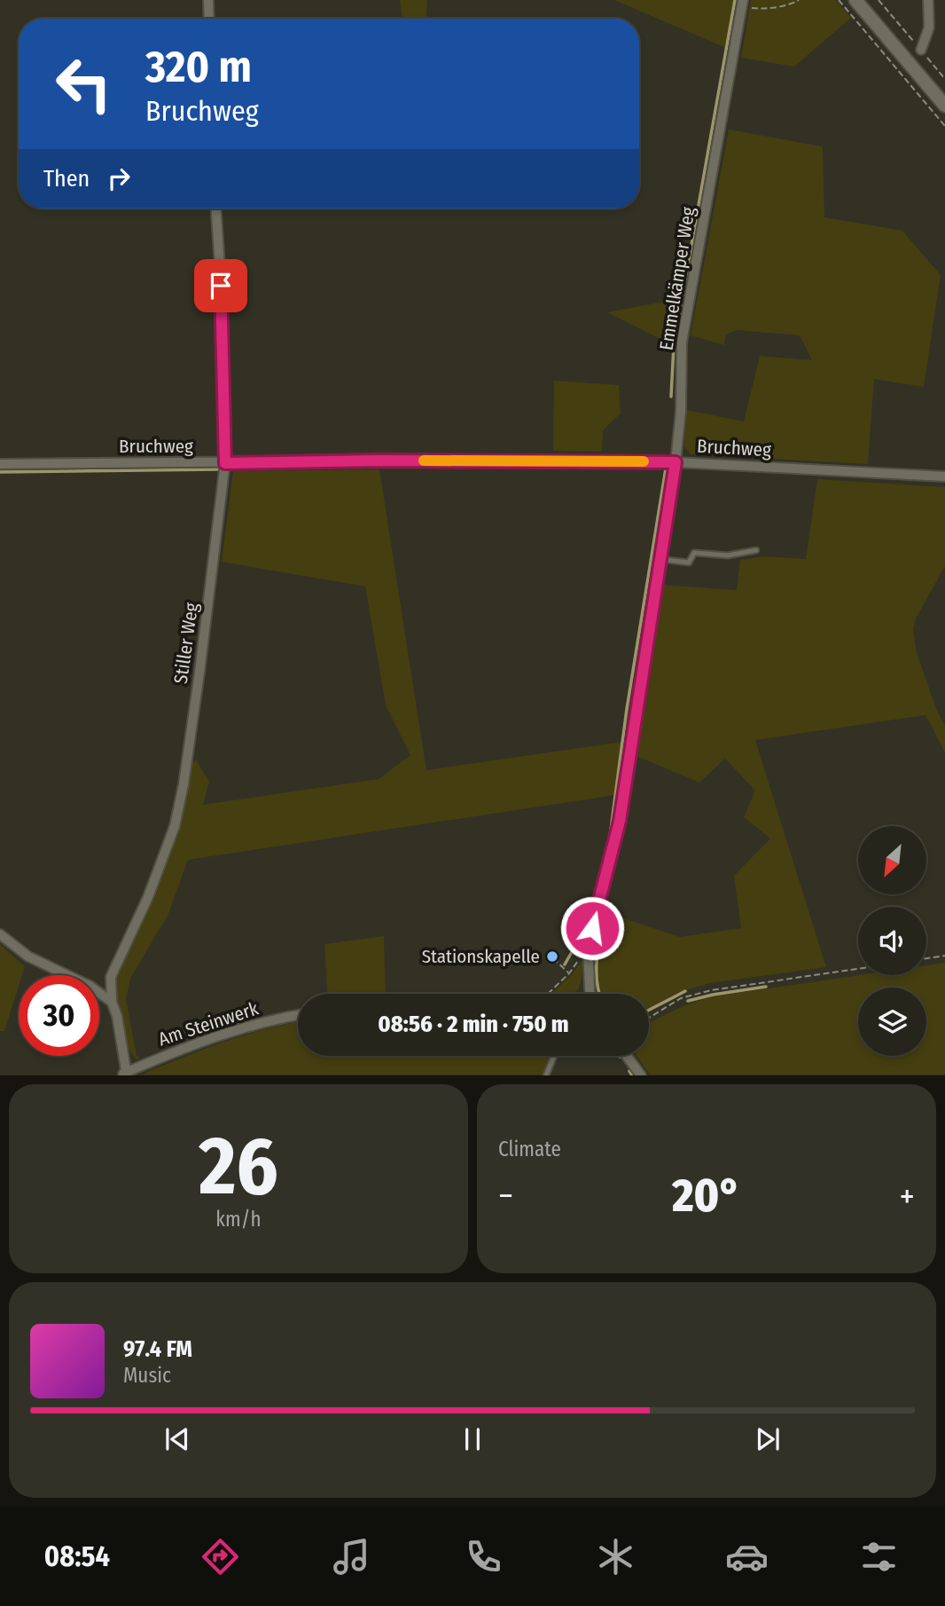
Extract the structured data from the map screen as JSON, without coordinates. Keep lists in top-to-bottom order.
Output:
{
  "streets": {
    "street": [
      "Emmelkämper Weg",
      "Bruchweg",
      "Stiller Weg",
      "Am Steinwerk"
    ]
  },
  "crossings": [
    ["Emmelkämper Weg", "Bruchweg"],
    ["Bruchweg", "Stiller Weg"],
    ["Stiller Weg", "Am Steinwerk"]
  ],
  "places": ["Stationskapelle"],
  "north": "bottom left",
  "page": {
    "turn": ["320 m", "Bruchweg"],
    "then": "Then",
    "limit": "30",
    "trip": "08:56 · 2 min · 750 m",
    "tile": [
      ["26", "km/h"],
      "Climate"
    ],
    "heat": ["−", "20°", "+"],
    "song": ["97.4 FM", "Music"],
    "tabs": "08:54"
  }
}
